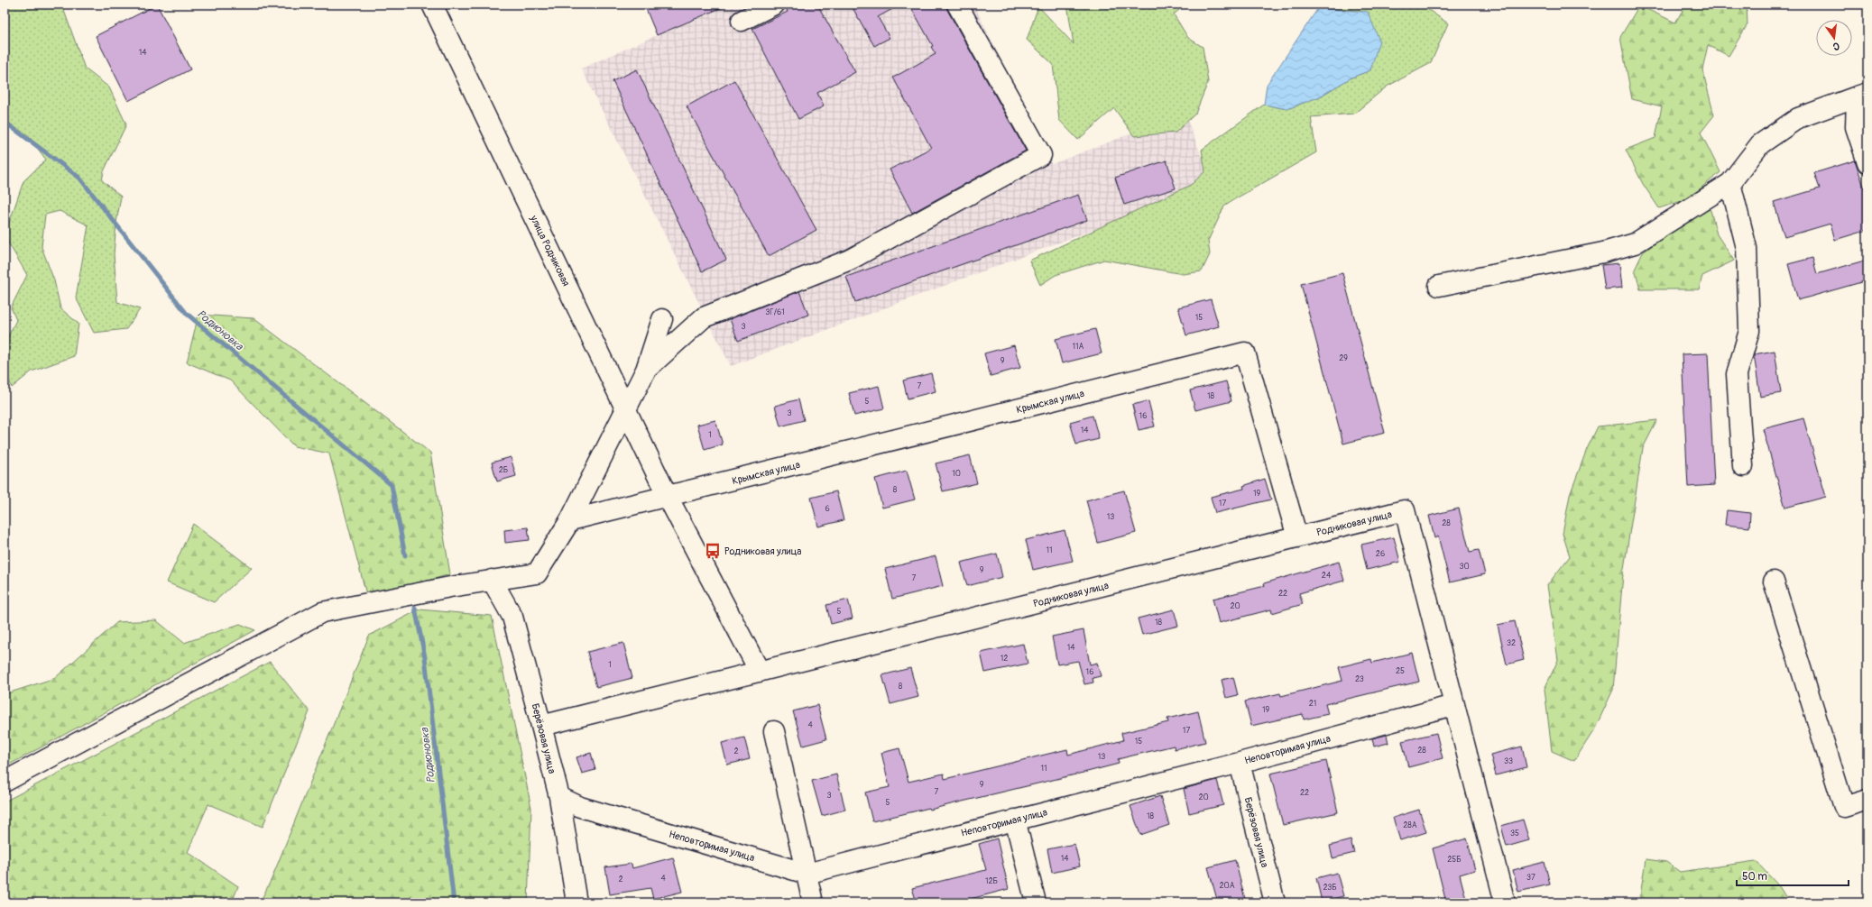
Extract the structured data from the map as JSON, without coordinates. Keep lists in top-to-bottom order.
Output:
{
  "streets": {
    "street": [
      "улица Родниковая",
      "Крымская улица",
      "Родниковая улица",
      "Берёзовая улица",
      "Неповторимая улица"
    ]
  },
  "crossings": [
    ["улица Родниковая", "Крымская улица"],
    ["улица Родниковая", "Родниковая улица"],
    ["Крымская улица", "Родниковая улица"],
    ["Родниковая улица", "Берёзовая улица"],
    ["Родниковая улица", "Неповторимая улица"],
    ["Берёзовая улица", "Неповторимая улица"]
  ],
  "water": ["Родионовка"],
  "places": {
    "bus stop": ["Родниковая улица"]
  },
  "house_numbers": [
    "14",
    "3Г/61",
    "15",
    "3",
    "11А",
    "29",
    "9",
    "7",
    "18",
    "5",
    "3",
    "16",
    "14",
    "1",
    "2Б",
    "10",
    "8",
    "19",
    "17",
    "6",
    "13",
    "28",
    "11",
    "26",
    "30",
    "9",
    "24",
    "7",
    "22",
    "20",
    "5",
    "18",
    "32",
    "14",
    "12",
    "1",
    "25",
    "16",
    "23",
    "8",
    "21",
    "19",
    "4",
    "17",
    "15",
    "28",
    "2",
    "13",
    "33",
    "11",
    "9",
    "7",
    "22",
    "3",
    "20",
    "5",
    "18",
    "28А",
    "35",
    "14",
    "25Б",
    "37",
    "4",
    "2",
    "12Б",
    "20А",
    "23Б"
  ],
  "scale_bar": "50 m",
  "north": "bottom"
}
